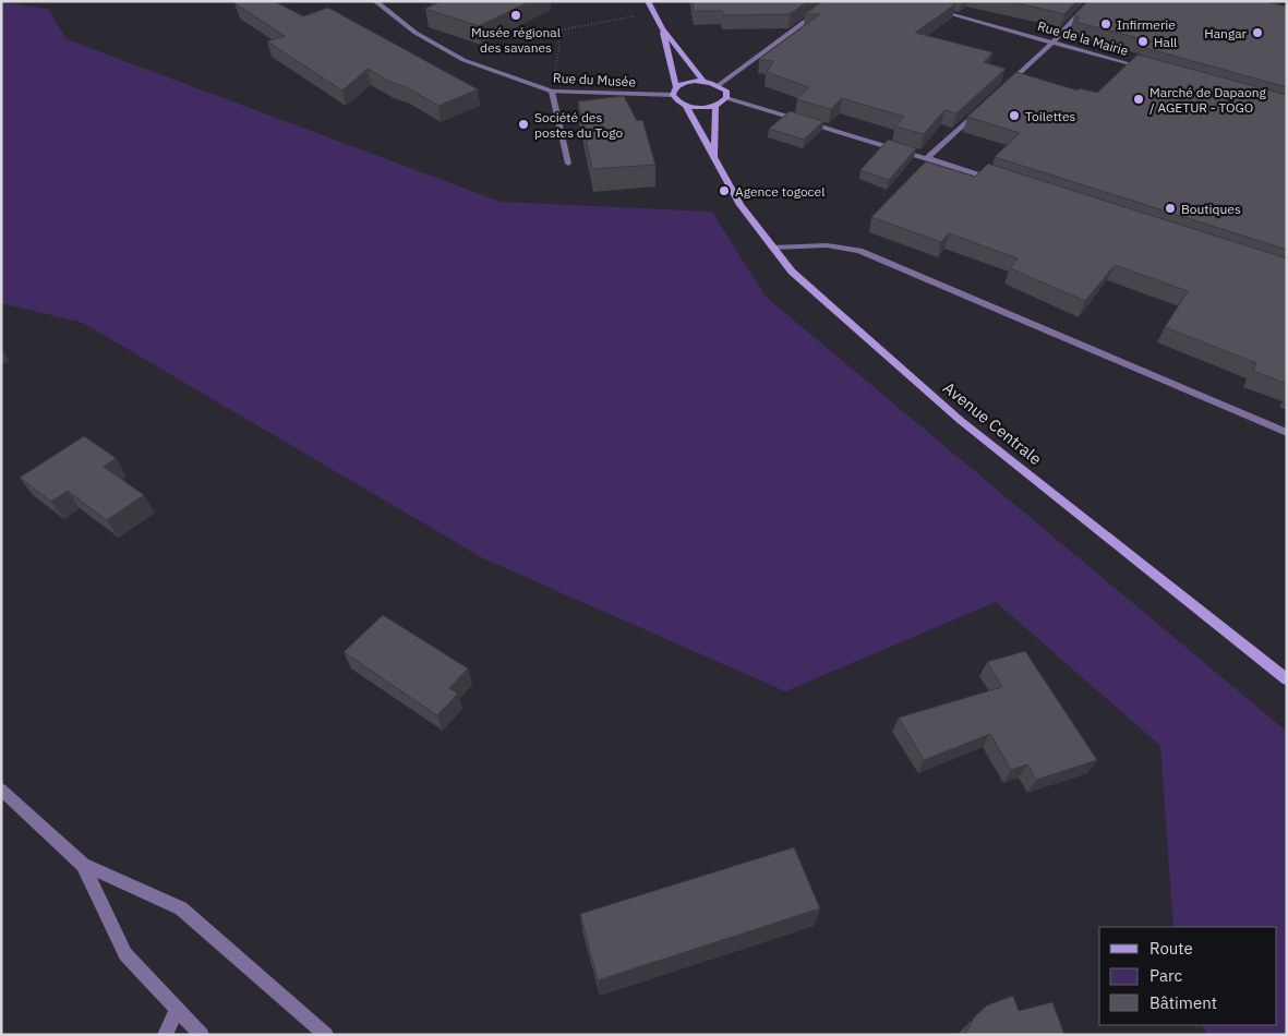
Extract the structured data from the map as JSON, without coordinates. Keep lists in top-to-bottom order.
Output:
{
  "streets": {
    "main road": ["Avenue Centrale"],
    "street": ["Rue de la Mairie", "Rue du Musée"]
  },
  "places": [
    "Musée régional des savanes",
    "Infirmerie",
    "Hangar",
    "Hall",
    "Marché de Dapaong / AGETUR - TOGO",
    "Toilettes",
    "Société des postes du Togo",
    "Agence togocel",
    "Boutiques"
  ],
  "legend": ["Route", "Parc", "Bâtiment"]
}
